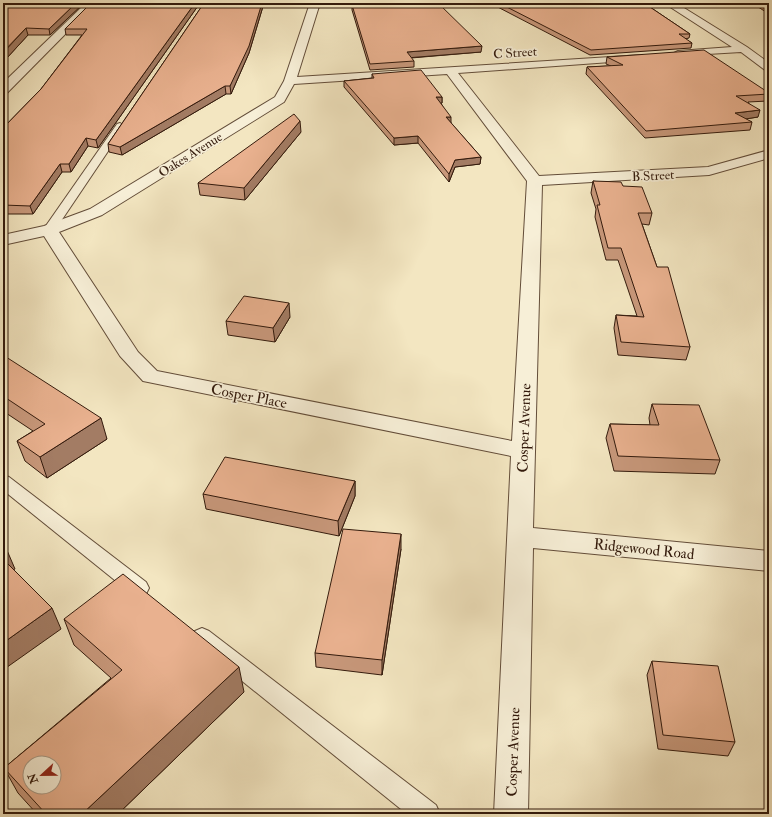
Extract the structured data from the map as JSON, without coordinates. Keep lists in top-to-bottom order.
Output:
{
  "streets": {
    "street": [
      "C Street",
      "Oakes Avenue",
      "B Street",
      "Cosper Place",
      "Cosper Avenue",
      "Ridgewood Road"
    ]
  },
  "crossings": [
    ["C Street", "Oakes Avenue"],
    ["Oakes Avenue", "Cosper Place"],
    ["B Street", "Cosper Avenue"],
    ["Cosper Place", "Cosper Avenue"],
    ["Cosper Avenue", "Ridgewood Road"]
  ],
  "north": "left"
}
